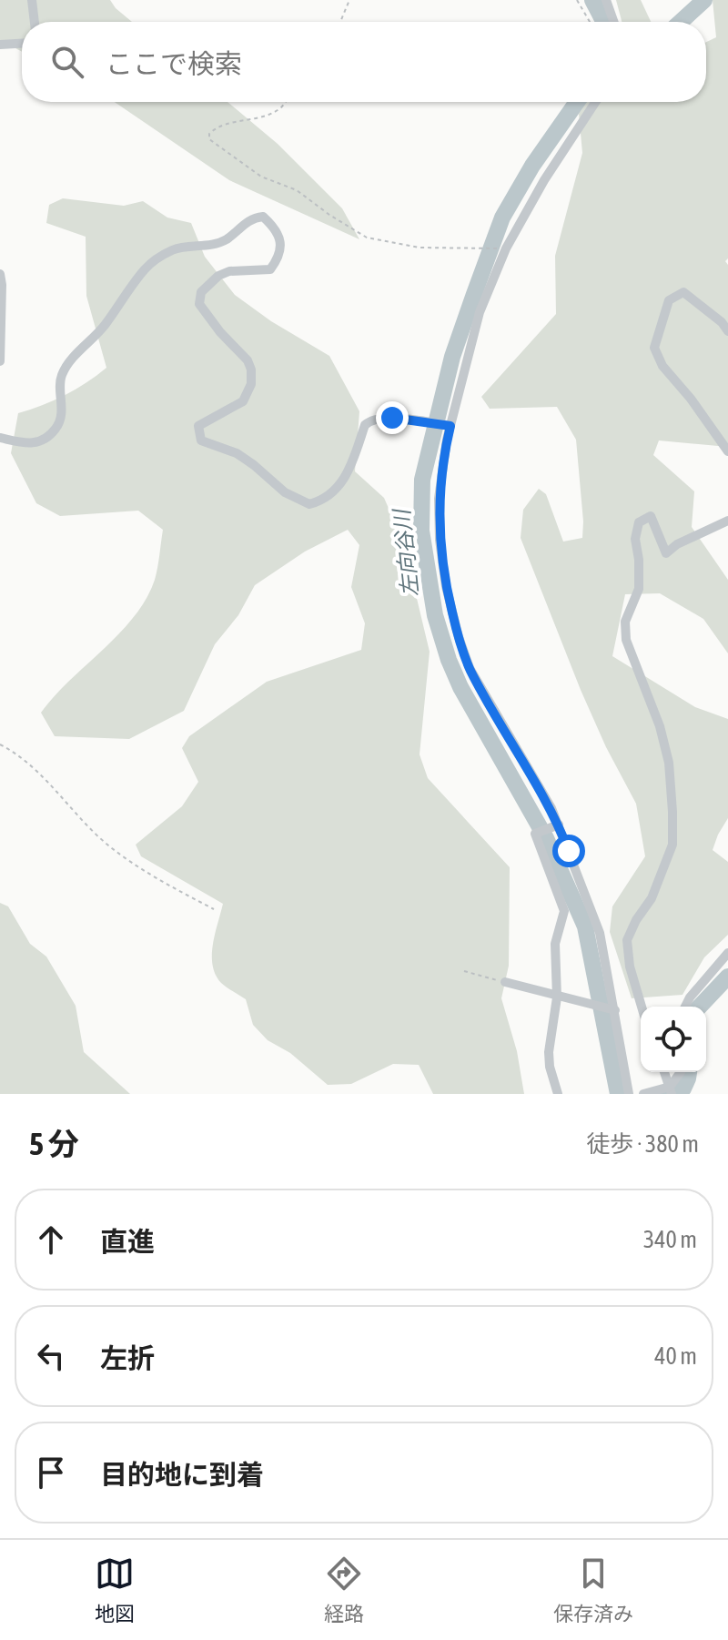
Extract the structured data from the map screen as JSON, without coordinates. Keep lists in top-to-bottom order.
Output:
{
  "water": ["左向谷川"],
  "page": {
    "search": "ここで検索",
    "heading": ["5 分", "徒歩 · 380 m"],
    "list": [
      ["直進", "340 m"],
      ["左折", "40 m"],
      "目的地に到着"
    ],
    "nav": ["地図", "経路", "保存済み"]
  }
}
